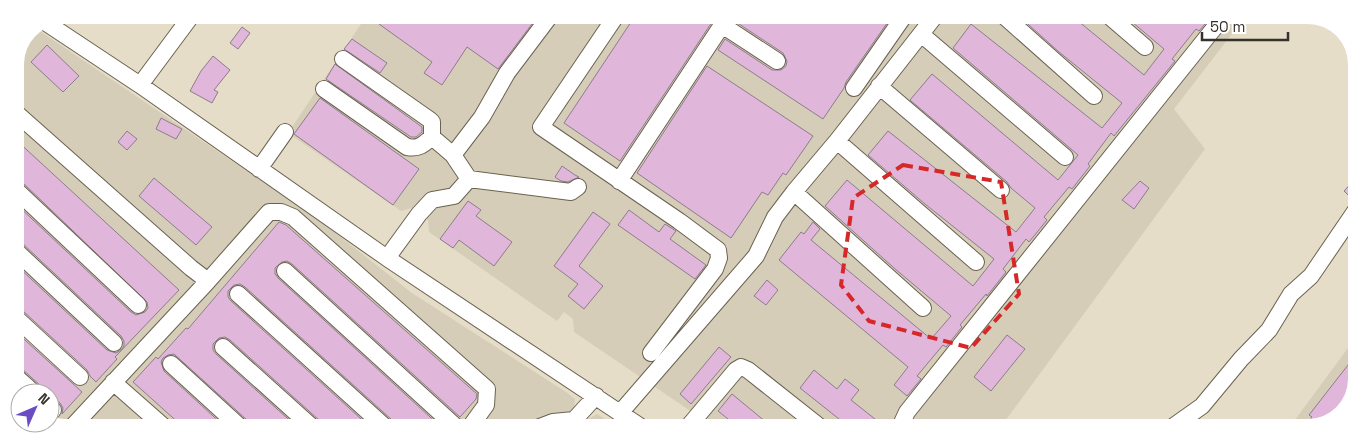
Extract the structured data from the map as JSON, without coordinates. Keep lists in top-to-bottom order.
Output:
{
  "scale_bar": "50 m",
  "north": "top right"
}
